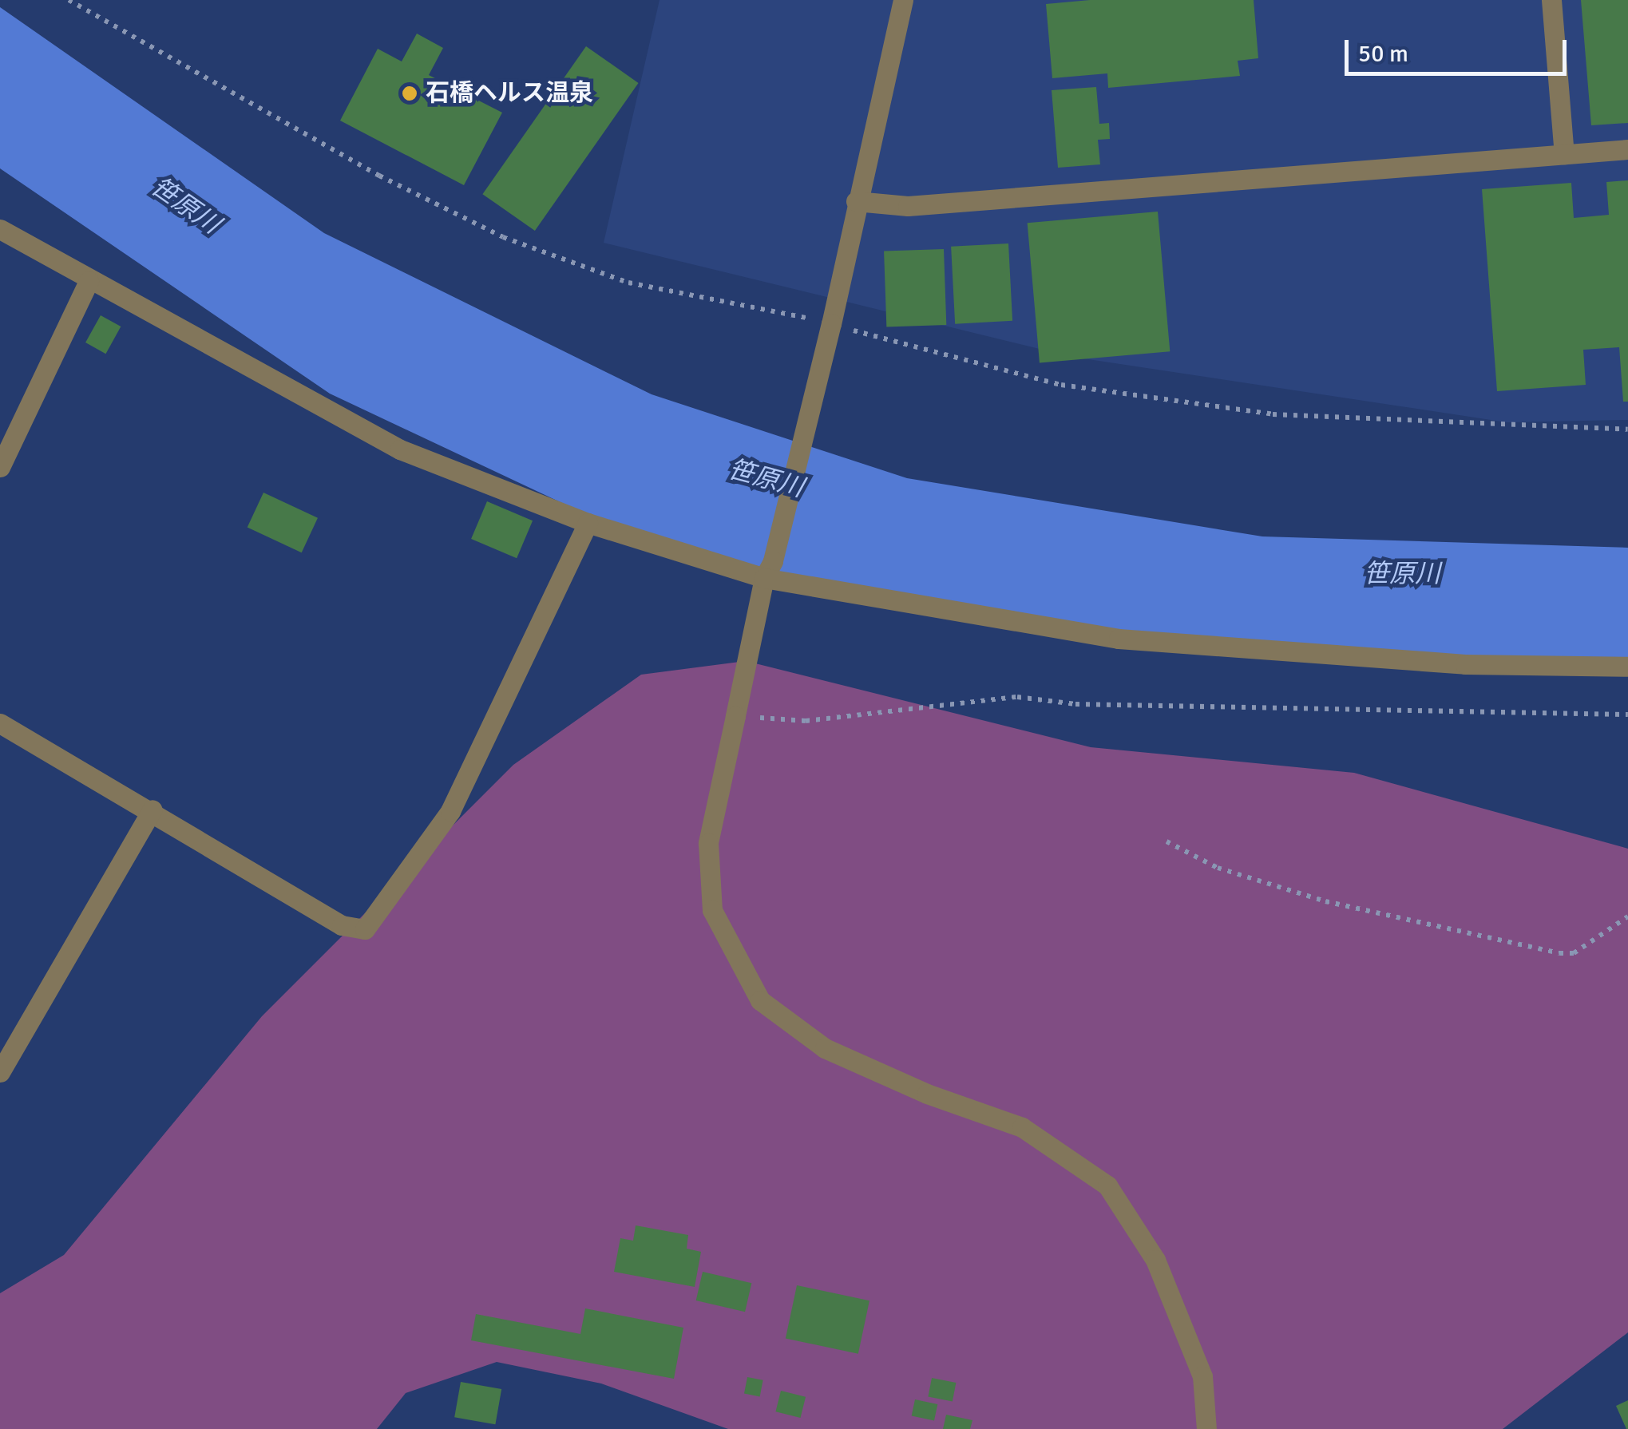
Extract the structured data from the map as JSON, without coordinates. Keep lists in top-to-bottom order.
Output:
{
  "water": ["笹原川"],
  "places": ["石橋ヘルス温泉"],
  "scale_bar": "50 m"
}
